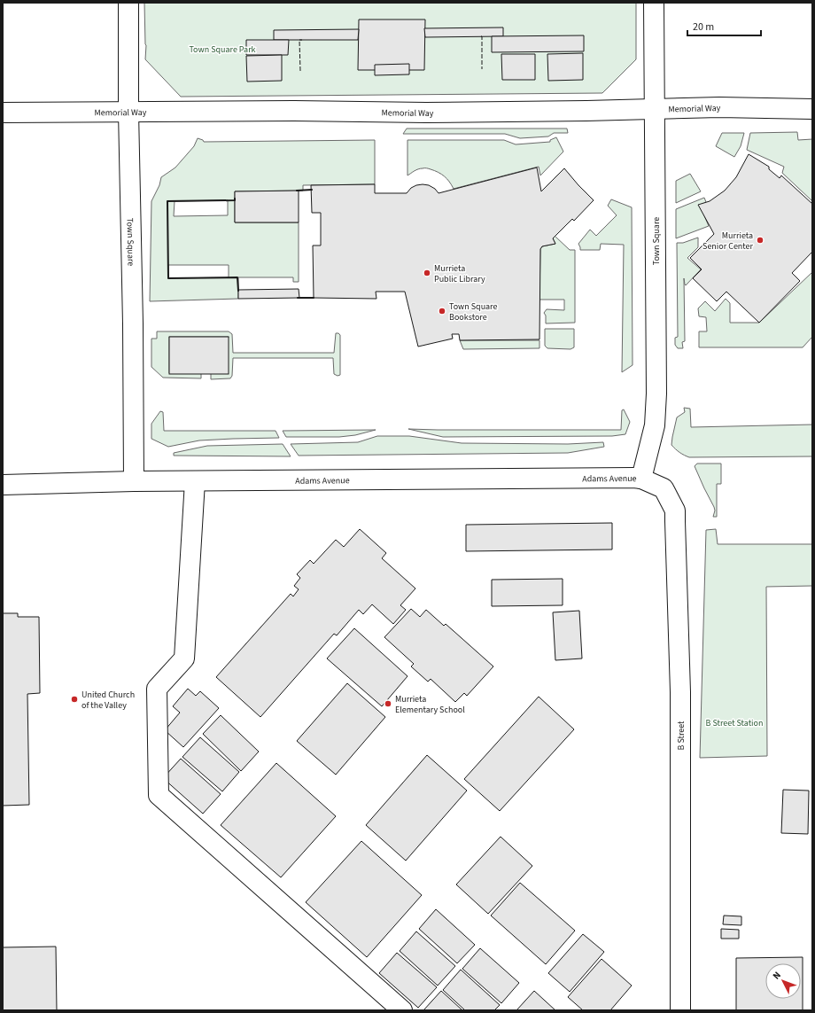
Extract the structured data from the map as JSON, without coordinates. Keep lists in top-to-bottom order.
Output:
{
  "streets": {
    "street": [
      "Memorial Way",
      "Town Square",
      "Adams Avenue",
      "B Street"
    ]
  },
  "crossings": [
    ["Memorial Way", "Town Square"],
    ["Town Square", "Adams Avenue"],
    ["Town Square", "B Street"],
    ["Adams Avenue", "B Street"]
  ],
  "parks": ["Town Square Park", "B Street Station"],
  "places": [
    "Murrieta Senior Center",
    "Murrieta Public Library",
    "Town Square Bookstore",
    "United Church of the Valley",
    "Murrieta Elementary School"
  ],
  "scale_bar": "20 m",
  "north": "top left"
}
